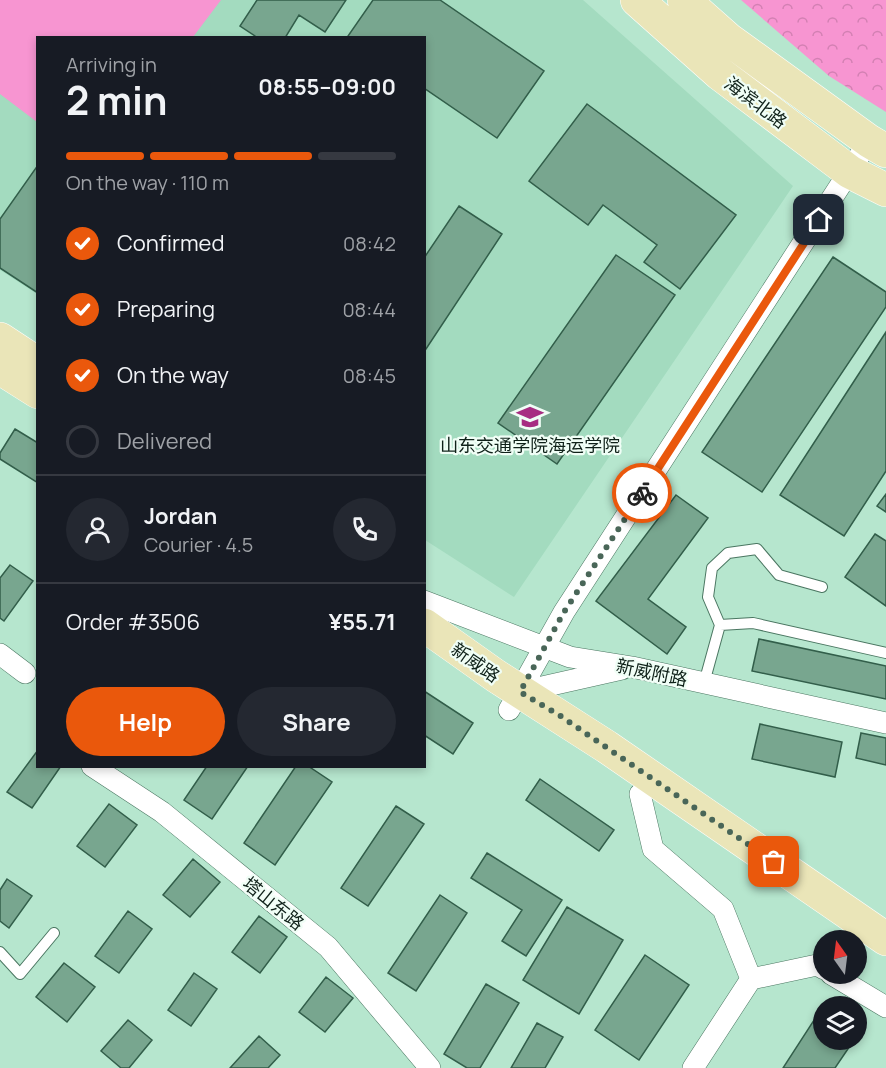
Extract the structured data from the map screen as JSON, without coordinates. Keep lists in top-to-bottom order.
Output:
{
  "streets": {
    "main road": ["海滨北路", "新威路"],
    "street": ["新威附路", "塔山东路"]
  },
  "places": {
    "school or university": ["山东交通学院海运学院"]
  },
  "north": "top",
  "page": {
    "heading": ["2 min", "Arriving in", "08:55–09:00"],
    "panel": [
      "Jordan",
      "Courier · 4.5",
      "Order #3506",
      "¥55.71"
    ],
    "bar": "On the way · 110 m",
    "list": [
      ["Confirmed", "08:42"],
      ["Preparing", "08:44"],
      ["On the way", "08:45"],
      "Delivered"
    ],
    "buttons": ["Help", "Share"]
  }
}
